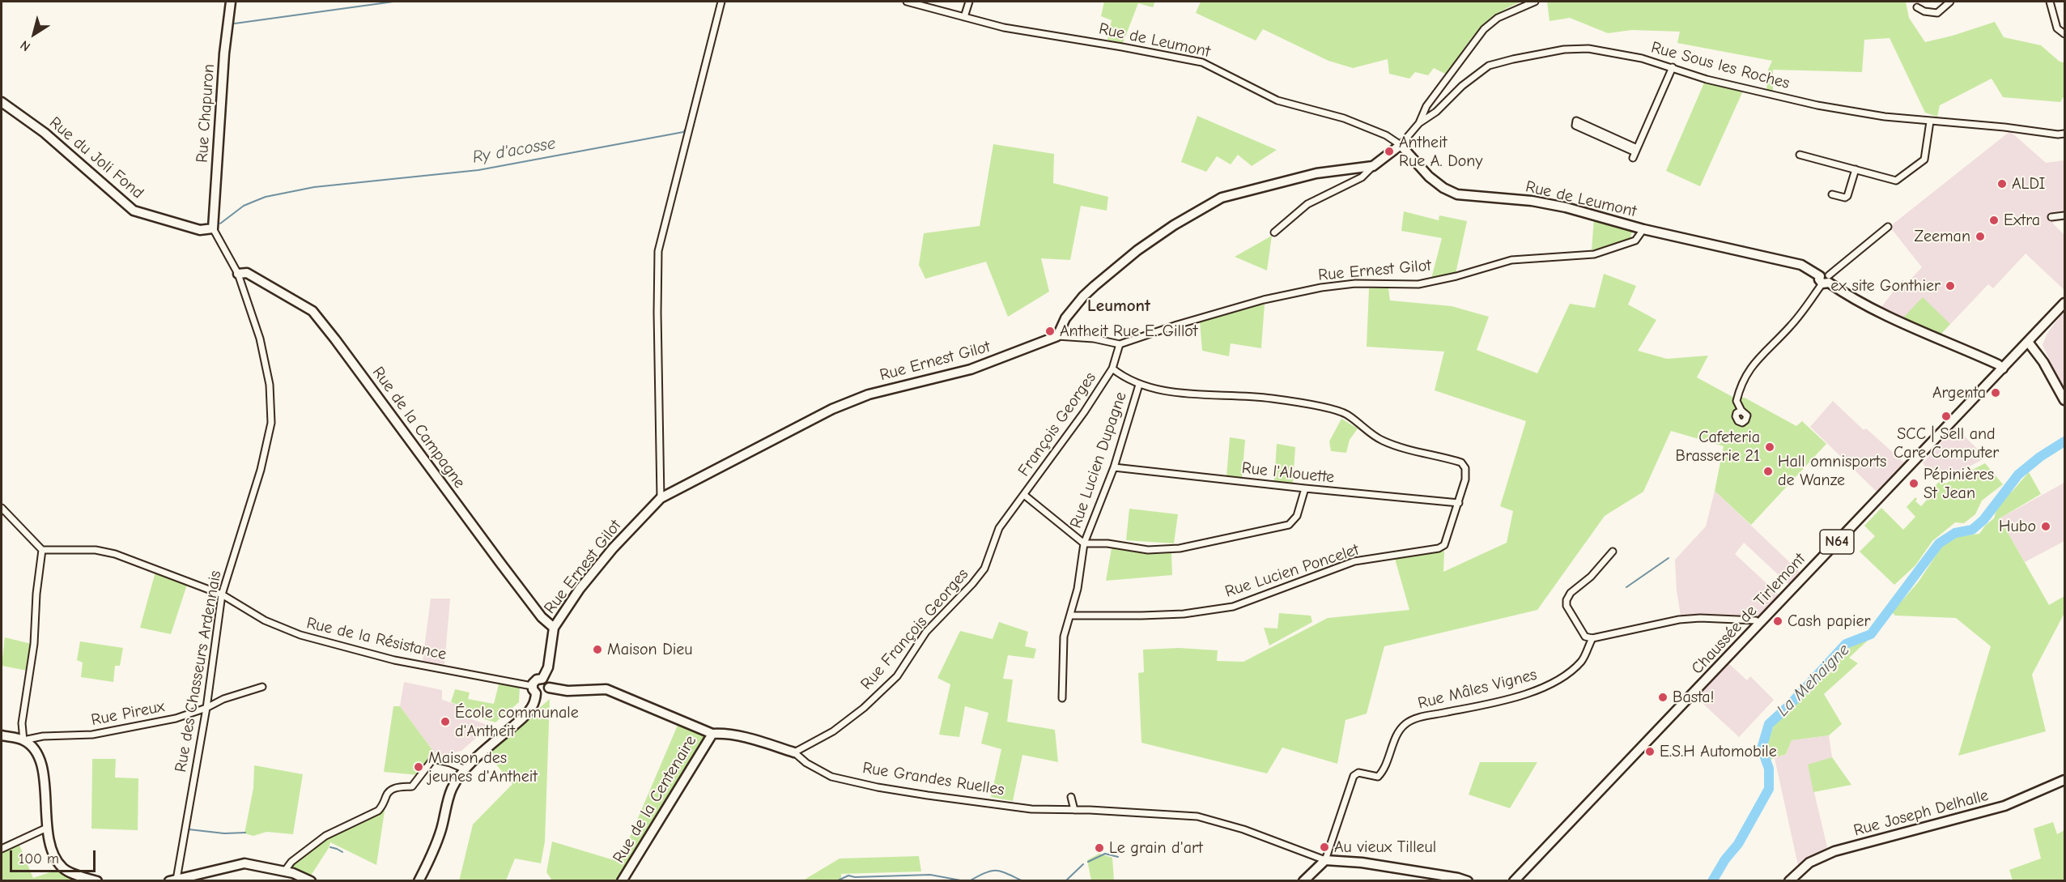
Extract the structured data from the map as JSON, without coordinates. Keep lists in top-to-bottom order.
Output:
{
  "streets": {
    "street": [
      "Rue de Leumont",
      "Rue Sous les Roches",
      "Rue Chapuron",
      "Rue du Joli Fond",
      "Rue Ernest Gilot",
      "François Georges",
      "Rue de la Campagne",
      "Rue Lucien Dupagne",
      "Rue l'Alouette",
      "N64",
      "Rue Lucien Poncelet",
      "Chaussée de Tirlemont",
      "Rue François Georges",
      "Rue de la Résistance",
      "Rue des Chasseurs Ardennais",
      "Rue Mâles Vignes",
      "Rue Pireux",
      "Rue Grandes Ruelles",
      "Rue de la Centenaire",
      "Rue Joseph Delhalle"
    ]
  },
  "crossings": [
    ["Rue de Leumont", "Rue Sous les Roches"],
    ["Rue de Leumont", "Rue Ernest Gilot"],
    ["Rue de Leumont", "Chaussée de Tirlemont"],
    ["Rue Chapuron", "Rue du Joli Fond"],
    ["Rue Ernest Gilot", "François Georges"],
    ["Rue Ernest Gilot", "Rue de la Campagne"],
    ["Rue Ernest Gilot", "Rue de la Résistance"],
    ["Rue Ernest Gilot", "Rue Grandes Ruelles"],
    ["François Georges", "Rue Lucien Dupagne"],
    ["François Georges", "Rue Lucien Poncelet"],
    ["François Georges", "Rue François Georges"],
    ["Rue de la Campagne", "Rue des Chasseurs Ardennais"],
    ["Rue Lucien Dupagne", "Rue l'Alouette"],
    ["Rue Lucien Dupagne", "Rue Lucien Poncelet"],
    ["Rue Lucien Dupagne", "Rue François Georges"],
    ["Rue l'Alouette", "Rue Lucien Poncelet"],
    ["Rue François Georges", "Rue Grandes Ruelles"],
    ["Rue de la Résistance", "Rue des Chasseurs Ardennais"],
    ["Rue de la Résistance", "Rue Grandes Ruelles"],
    ["Rue des Chasseurs Ardennais", "Rue Pireux"],
    ["Rue Mâles Vignes", "Rue Grandes Ruelles"],
    ["Rue Grandes Ruelles", "Rue de la Centenaire"]
  ],
  "districts": ["Leumont"],
  "water": ["Ry d'acosse", "La Mehaigne"],
  "places": [
    "Antheit Rue A. Dony",
    "ALDI",
    "Extra",
    "Zeeman",
    "ex site Gonthier",
    "Antheit Rue E. Gillot",
    "Argenta",
    "SCC | Sell and Care Computer",
    "Cafeteria Brasserie 21",
    "Hall omnisports de Wanze",
    "Pépinières St Jean",
    "Hubo",
    "Cash papier",
    "Maison Dieu",
    "Basta!",
    "École communale d'Antheit",
    "E.S.H Automobile",
    "Maison des jeunes d'Antheit",
    "Au vieux Tilleul",
    "Le grain d'art"
  ],
  "scale_bar": "100 m",
  "north": "bottom left"
}
